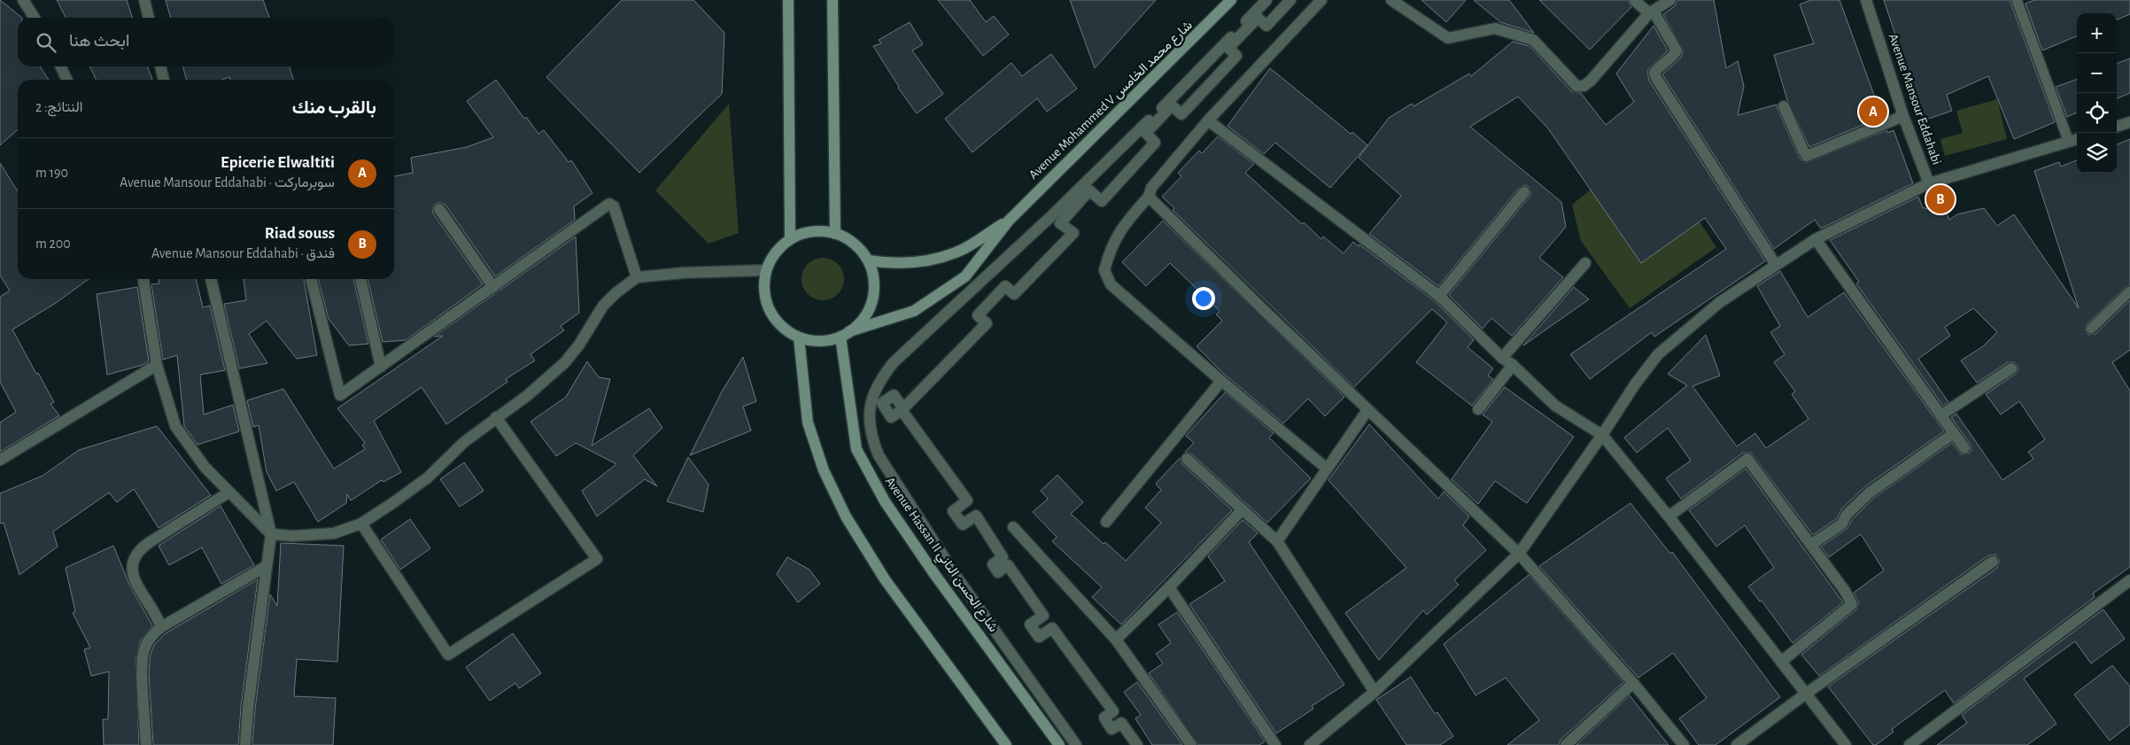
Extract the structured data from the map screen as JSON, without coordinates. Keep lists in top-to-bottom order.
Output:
{
  "streets": {
    "main road": ["Avenue Mohammed V شارع محمد الخامس", "Avenue Hassan II شارع الحسن الثاني"],
    "street": ["Avenue Mansour Eddahabi"]
  },
  "crossings": [
    ["Avenue Mohammed V شارع محمد الخامس", "Avenue Hassan II شارع الحسن الثاني"]
  ],
  "page": {
    "map_buttons": ["+", "−"],
    "search": "ابحث هنا",
    "heading": ["بالقرب منك", "النتائج: 2"],
    "pins": ["A", "B"],
    "list": [
      {
        "mark": "A",
        "name": "Epicerie Elwaltiti",
        "note": "سوبرماركت · Avenue Mansour Eddahabi",
        "value": "190 m"
      },
      {
        "mark": "B",
        "name": "Riad souss",
        "note": "فندق · Avenue Mansour Eddahabi",
        "value": "200 m"
      }
    ]
  }
}
